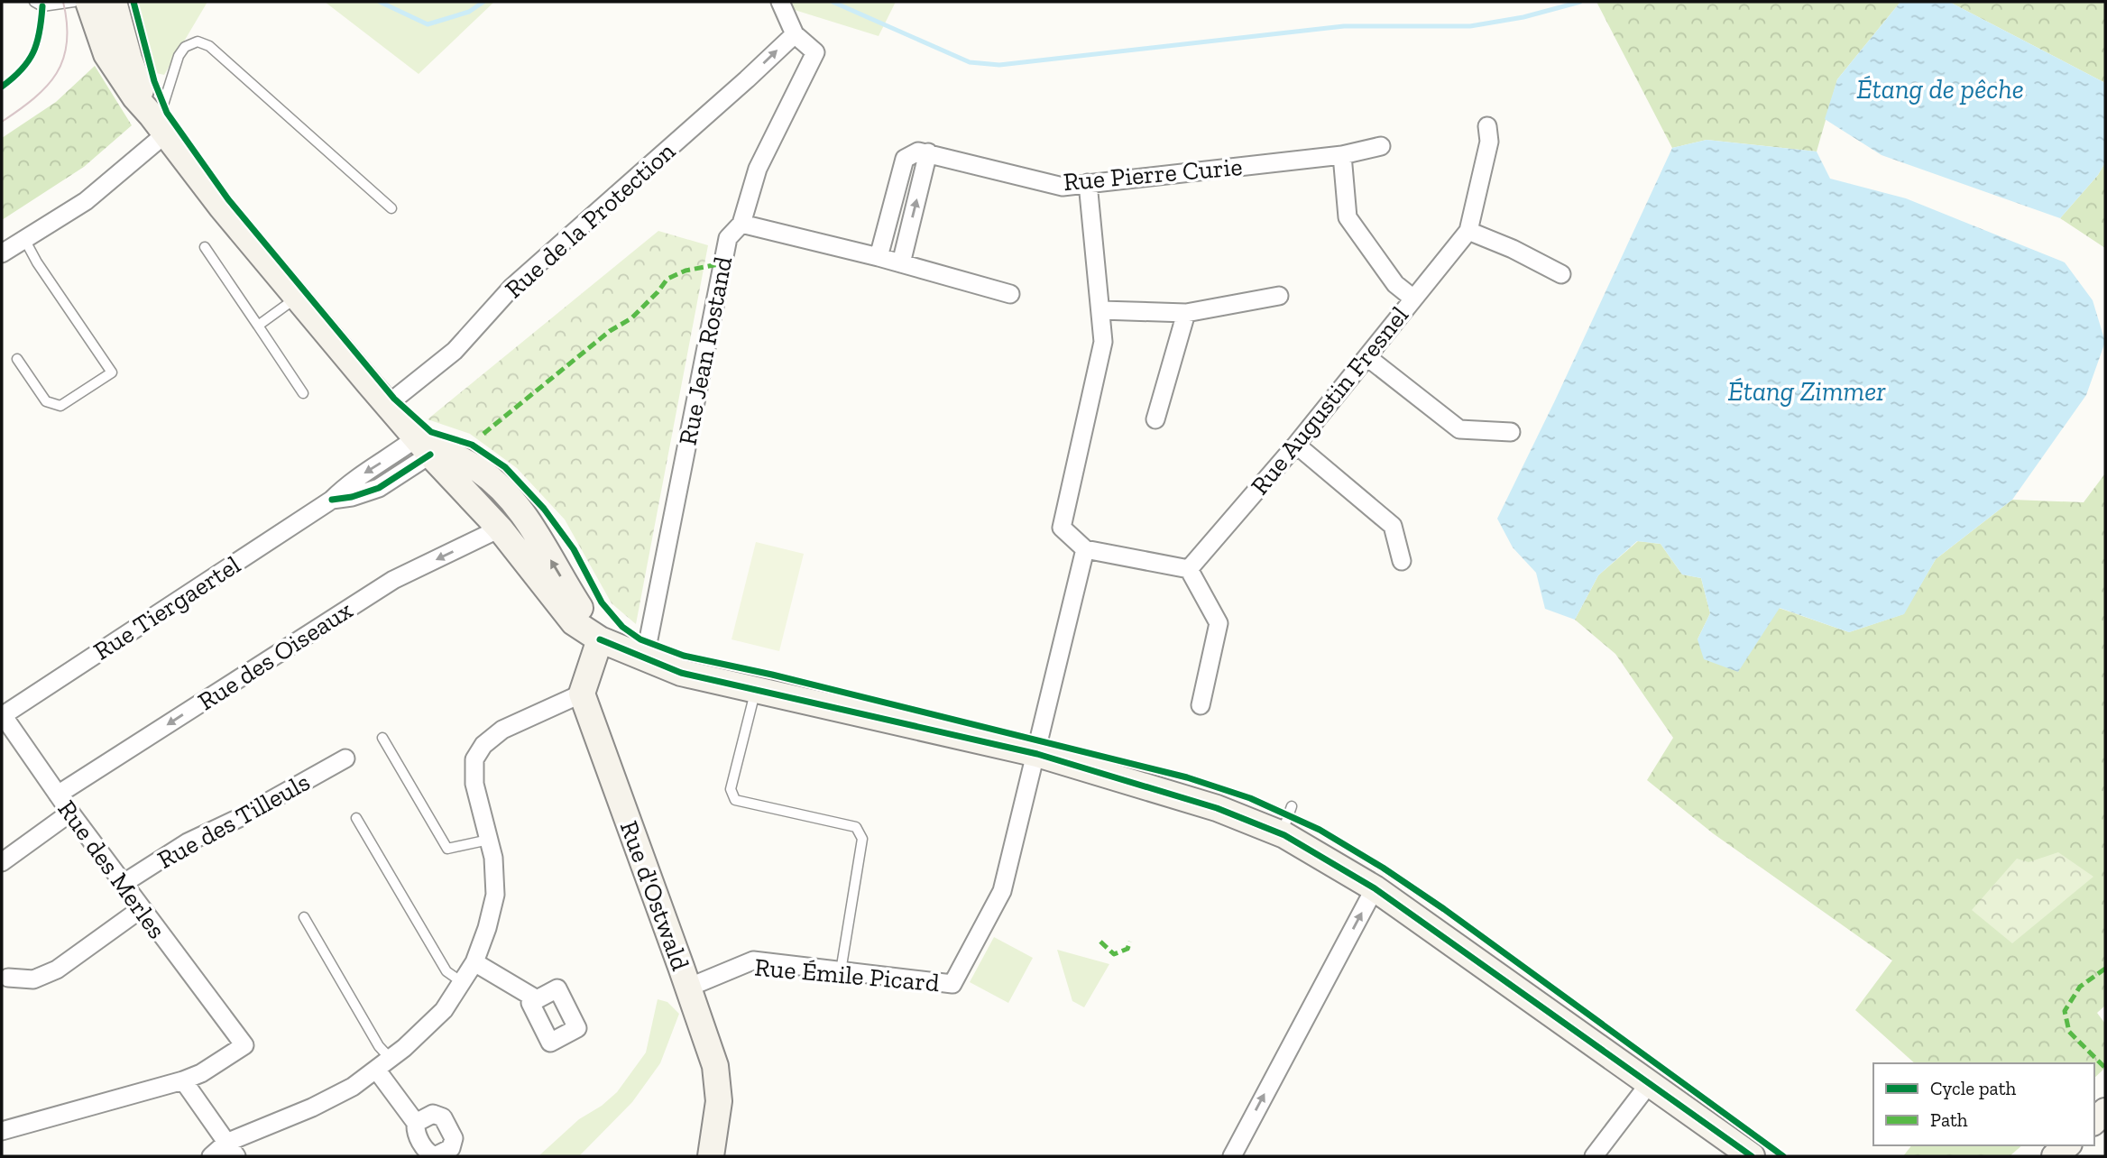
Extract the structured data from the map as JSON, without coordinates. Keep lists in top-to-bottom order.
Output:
{
  "streets": {
    "main road": ["Rue d'Ostwald"],
    "street": [
      "Rue Pierre Curie",
      "Rue de la Protection",
      "Rue Jean Rostand",
      "Rue Augustin Fresnel",
      "Rue Tiergaertel",
      "Rue des Oiseaux",
      "Rue des Tilleuls",
      "Rue des Merles",
      "Rue Émile Picard"
    ]
  },
  "crossings": [
    ["Rue de la Protection", "Rue Jean Rostand"],
    ["Rue Tiergaertel", "Rue des Merles"],
    ["Rue des Oiseaux", "Rue des Merles"],
    ["Rue des Tilleuls", "Rue des Merles"],
    ["Rue d'Ostwald", "Rue Émile Picard"]
  ],
  "one_way": ["Rue de la Protection", "Rue des Oiseaux"],
  "water": ["Étang de pêche", "Étang Zimmer"],
  "legend": ["Cycle path", "Path"]
}
